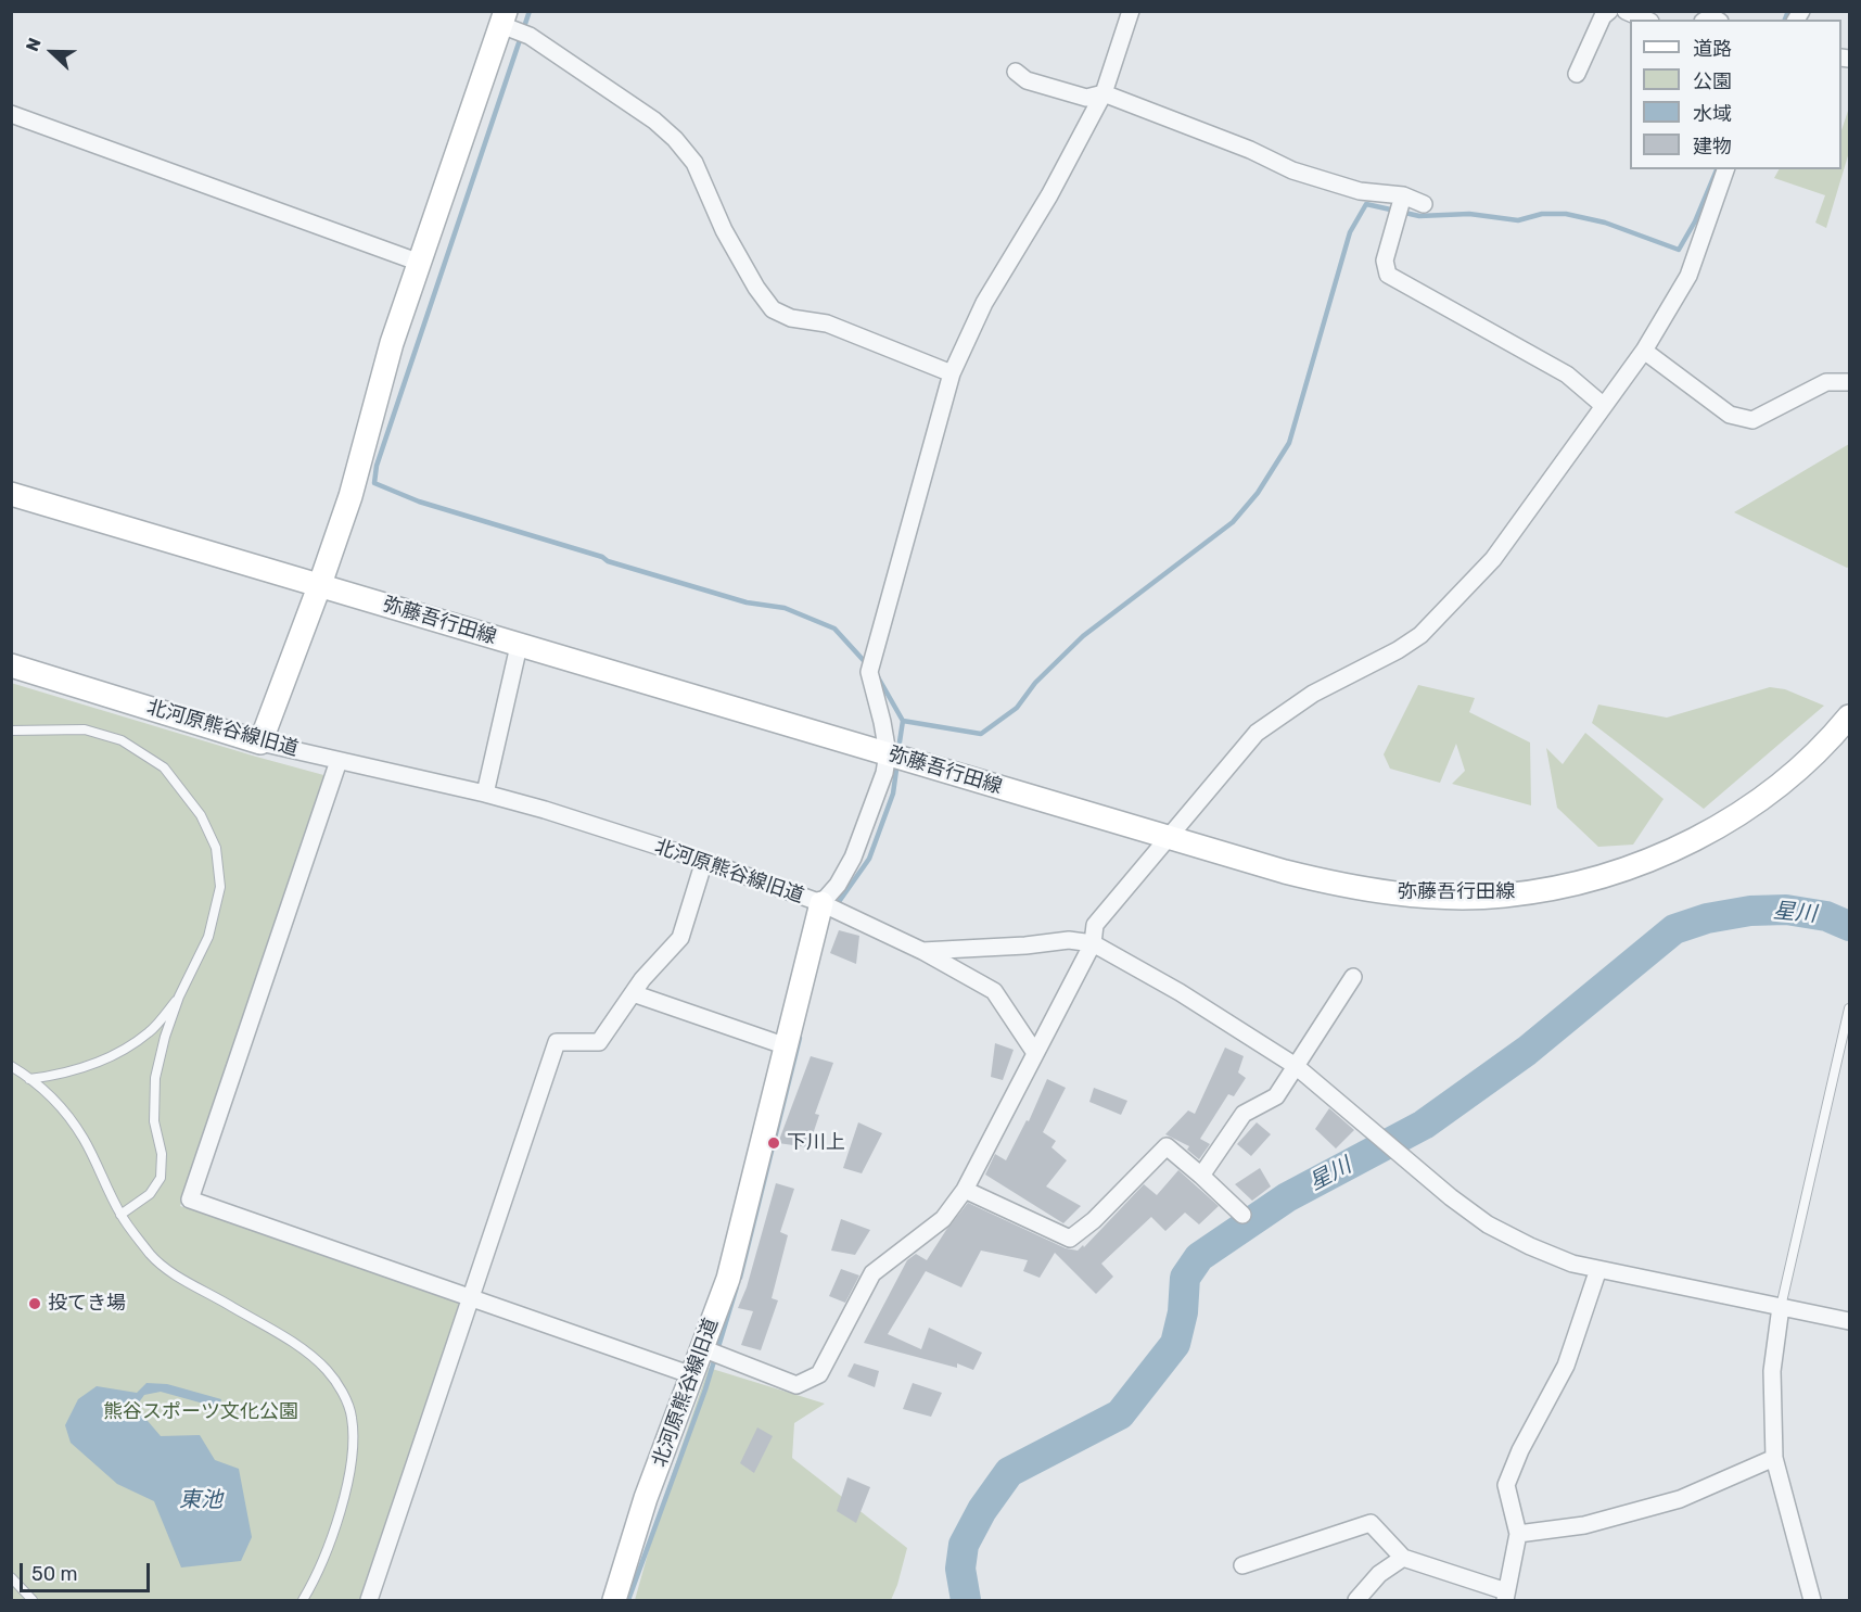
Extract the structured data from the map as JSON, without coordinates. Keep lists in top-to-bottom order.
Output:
{
  "streets": {
    "main road": ["弥藤吾行田線", "北河原熊谷線旧道"]
  },
  "water": ["星川", "東池"],
  "parks": ["熊谷スポーツ文化公園"],
  "places": ["下川上", "投てき場"],
  "legend": [
    "道路",
    "公園",
    "水域",
    "建物"
  ],
  "scale_bar": "50 m",
  "north": "left"
}
